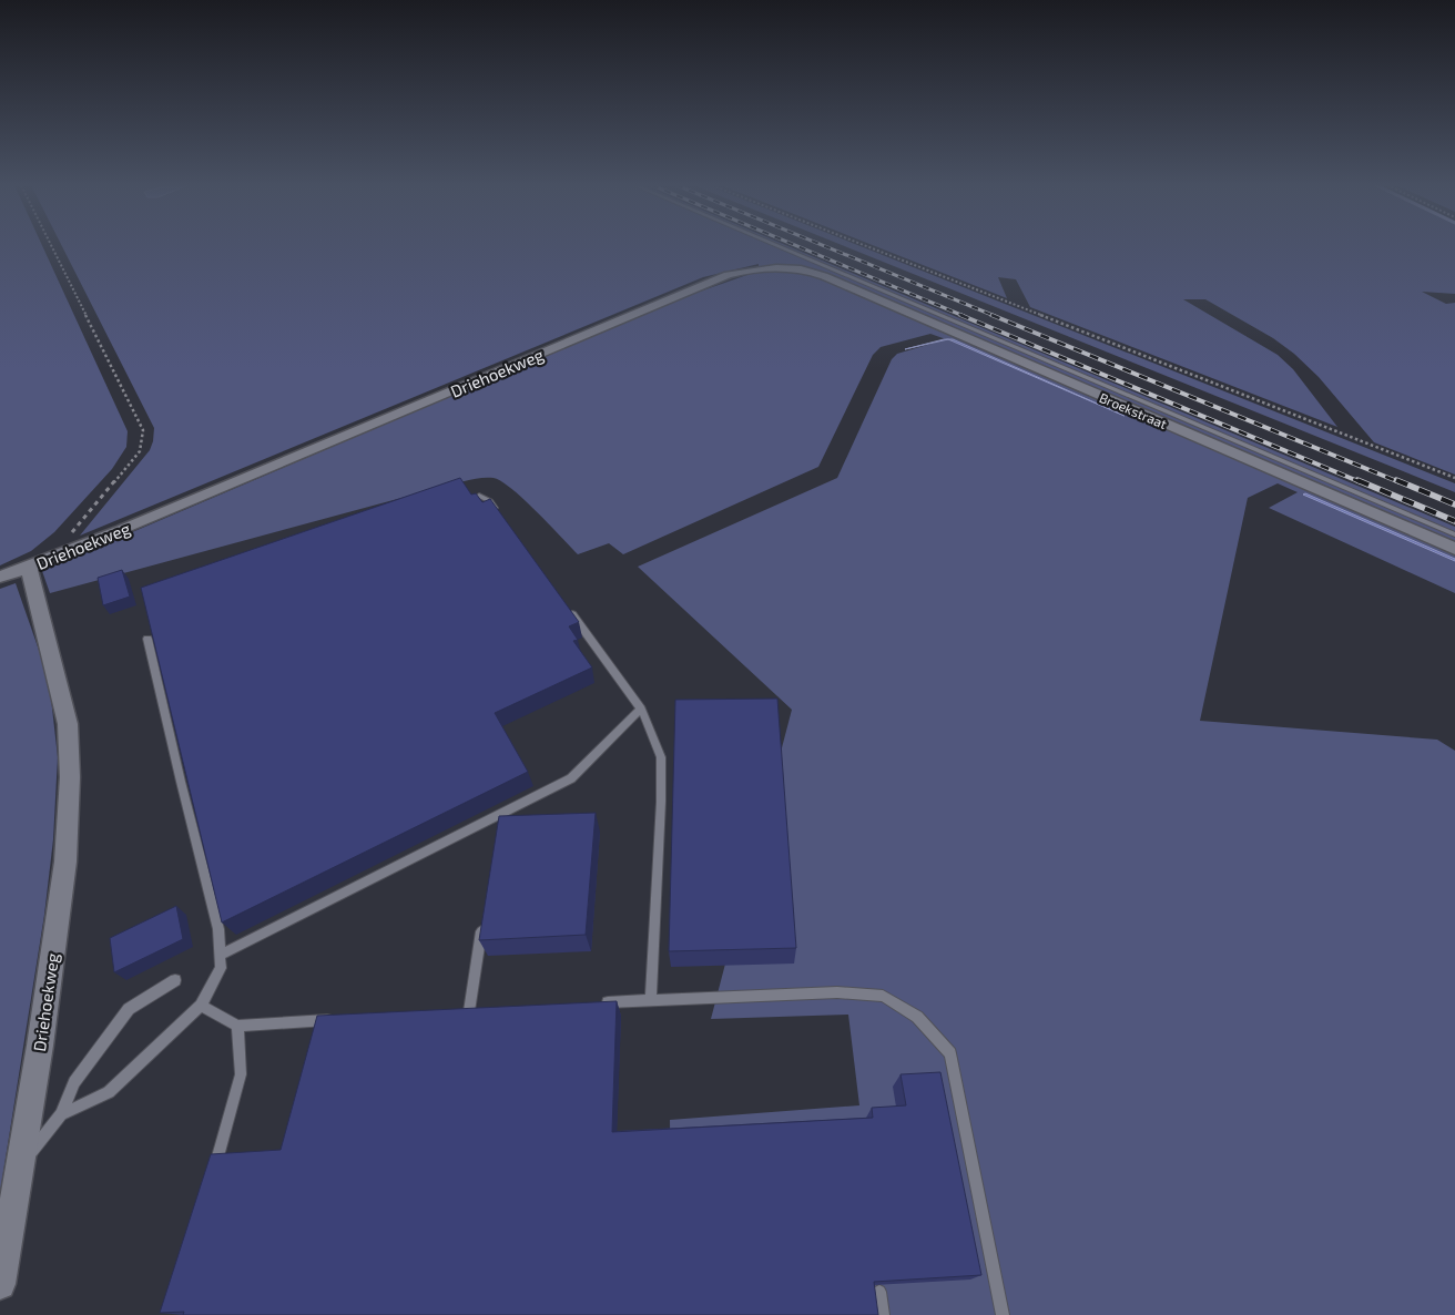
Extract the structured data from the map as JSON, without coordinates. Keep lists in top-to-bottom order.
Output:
{
  "streets": {
    "street": ["Driehoekweg", "Broekstraat"]
  },
  "crossings": [
    ["Driehoekweg", "Broekstraat"]
  ]
}
